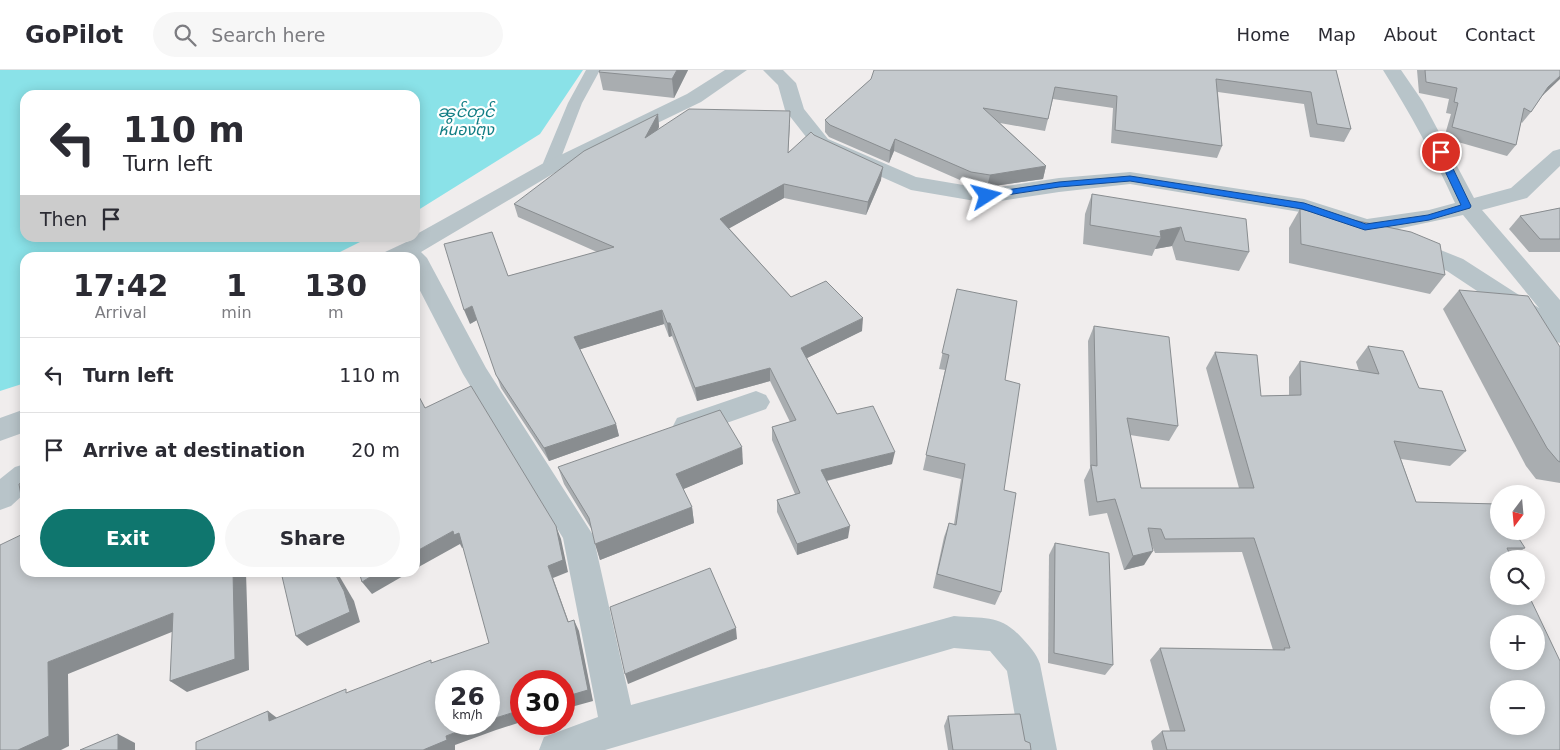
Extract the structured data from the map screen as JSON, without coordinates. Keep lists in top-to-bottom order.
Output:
{
  "water": ["ၼွင်တုင် หนองตุง"],
  "north": "bottom",
  "page": {
    "header": "GoPilot",
    "search": "Search here",
    "nav": [
      "Home",
      "Map",
      "About",
      "Contact"
    ],
    "turn": ["110 m", "Turn left"],
    "then": "Then",
    "eta": [
      "17:42",
      "Arrival",
      "1",
      "min",
      "130",
      "m"
    ],
    "list": [
      {
        "name": "Turn left",
        "value": "110 m"
      },
      {
        "name": "Arrive at destination",
        "value": "20 m"
      }
    ],
    "map_buttons": ["+", "−"],
    "buttons": ["Exit", "Share"],
    "speed": "26 km/h",
    "limit": "30"
  }
}
